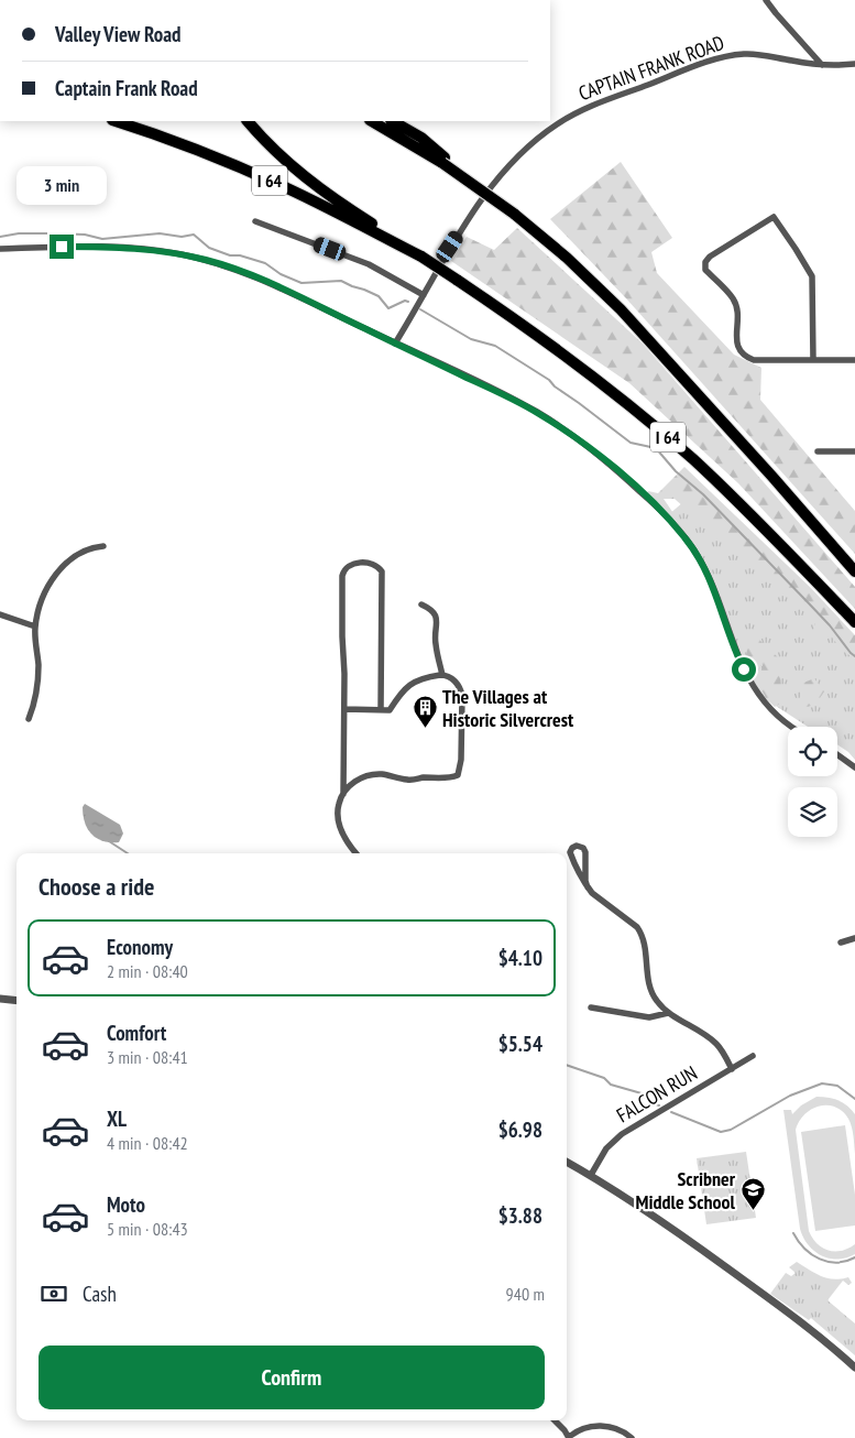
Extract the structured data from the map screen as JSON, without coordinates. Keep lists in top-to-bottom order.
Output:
{
  "streets": {
    "highway": ["I 64"],
    "street": ["CAPTAIN FRANK ROAD", "FALCON RUN"]
  },
  "places": {
    "building": ["The Villages at Historic Silvercrest"],
    "school or university": ["Scribner Middle School"]
  },
  "page": {
    "banner": ["Valley View Road", "Captain Frank Road"],
    "bubble": "3 min",
    "heading": "Choose a ride",
    "list": [
      {
        "name": "Economy",
        "note": "2 min · 08:40",
        "value": "$4.10"
      },
      {
        "name": "Comfort",
        "note": "3 min · 08:41",
        "value": "$5.54"
      },
      {
        "name": "XL",
        "note": "4 min · 08:42",
        "value": "$6.98"
      },
      {
        "name": "Moto",
        "note": "5 min · 08:43",
        "value": "$3.88"
      }
    ],
    "pay": ["Cash", "940 m"],
    "buttons": "Confirm"
  }
}
